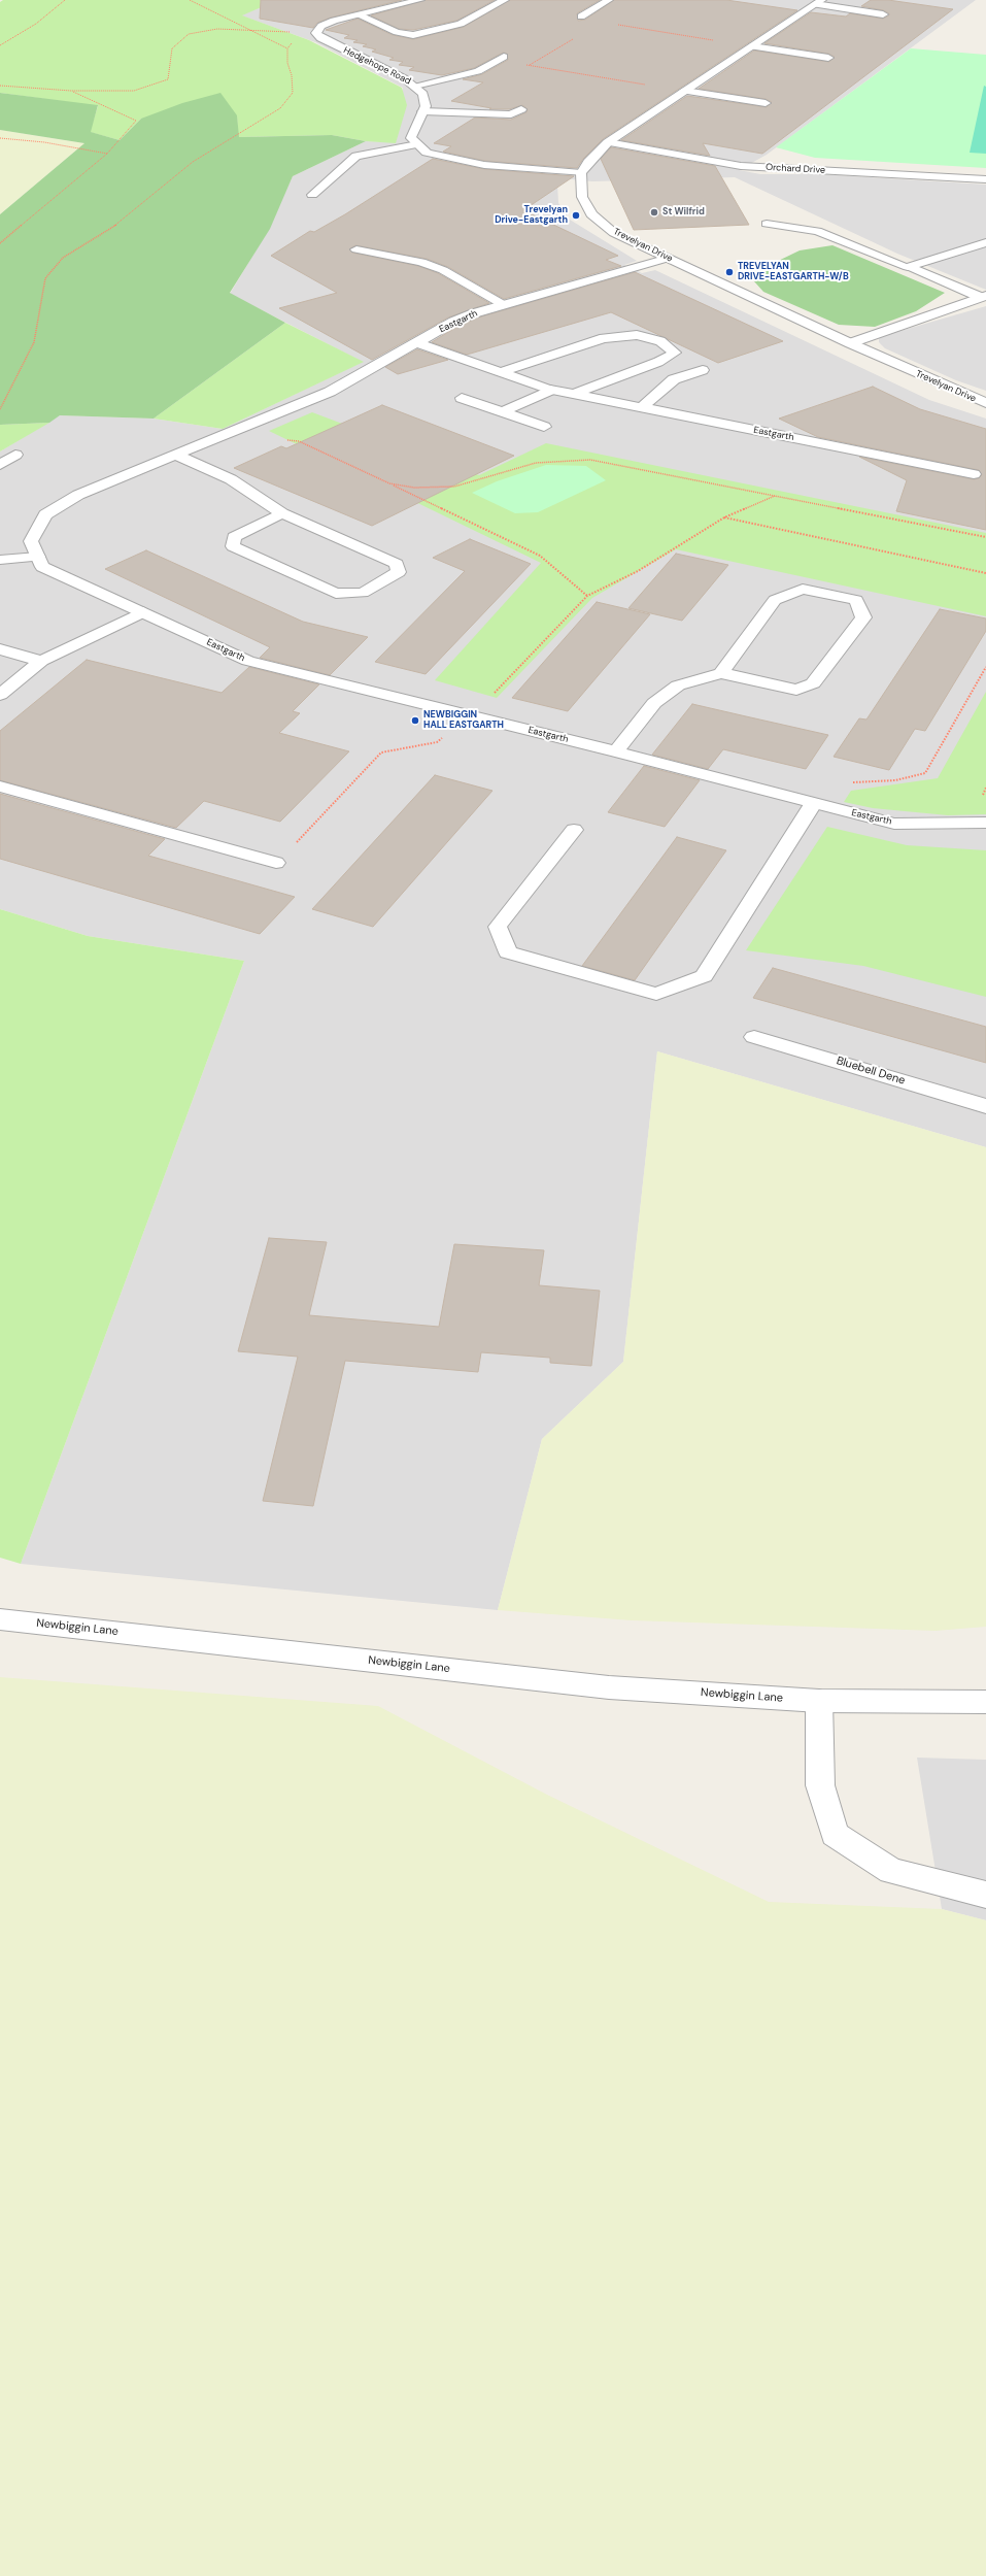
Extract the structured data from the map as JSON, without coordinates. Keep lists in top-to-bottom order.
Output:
{
  "streets": {
    "street": [
      "Hedgehope Road",
      "Orchard Drive",
      "Trevelyan Drive",
      "Eastgarth",
      "Bluebell Dene",
      "Newbiggin Lane"
    ]
  },
  "crossings": [
    ["Trevelyan Drive", "Eastgarth"]
  ],
  "places": [
    "St Wilfrid",
    "Trevelyan Drive-Eastgarth",
    "TREVELYAN DRIVE-EASTGARTH-W/B",
    "NEWBIGGIN HALL EASTGARTH"
  ]
}
